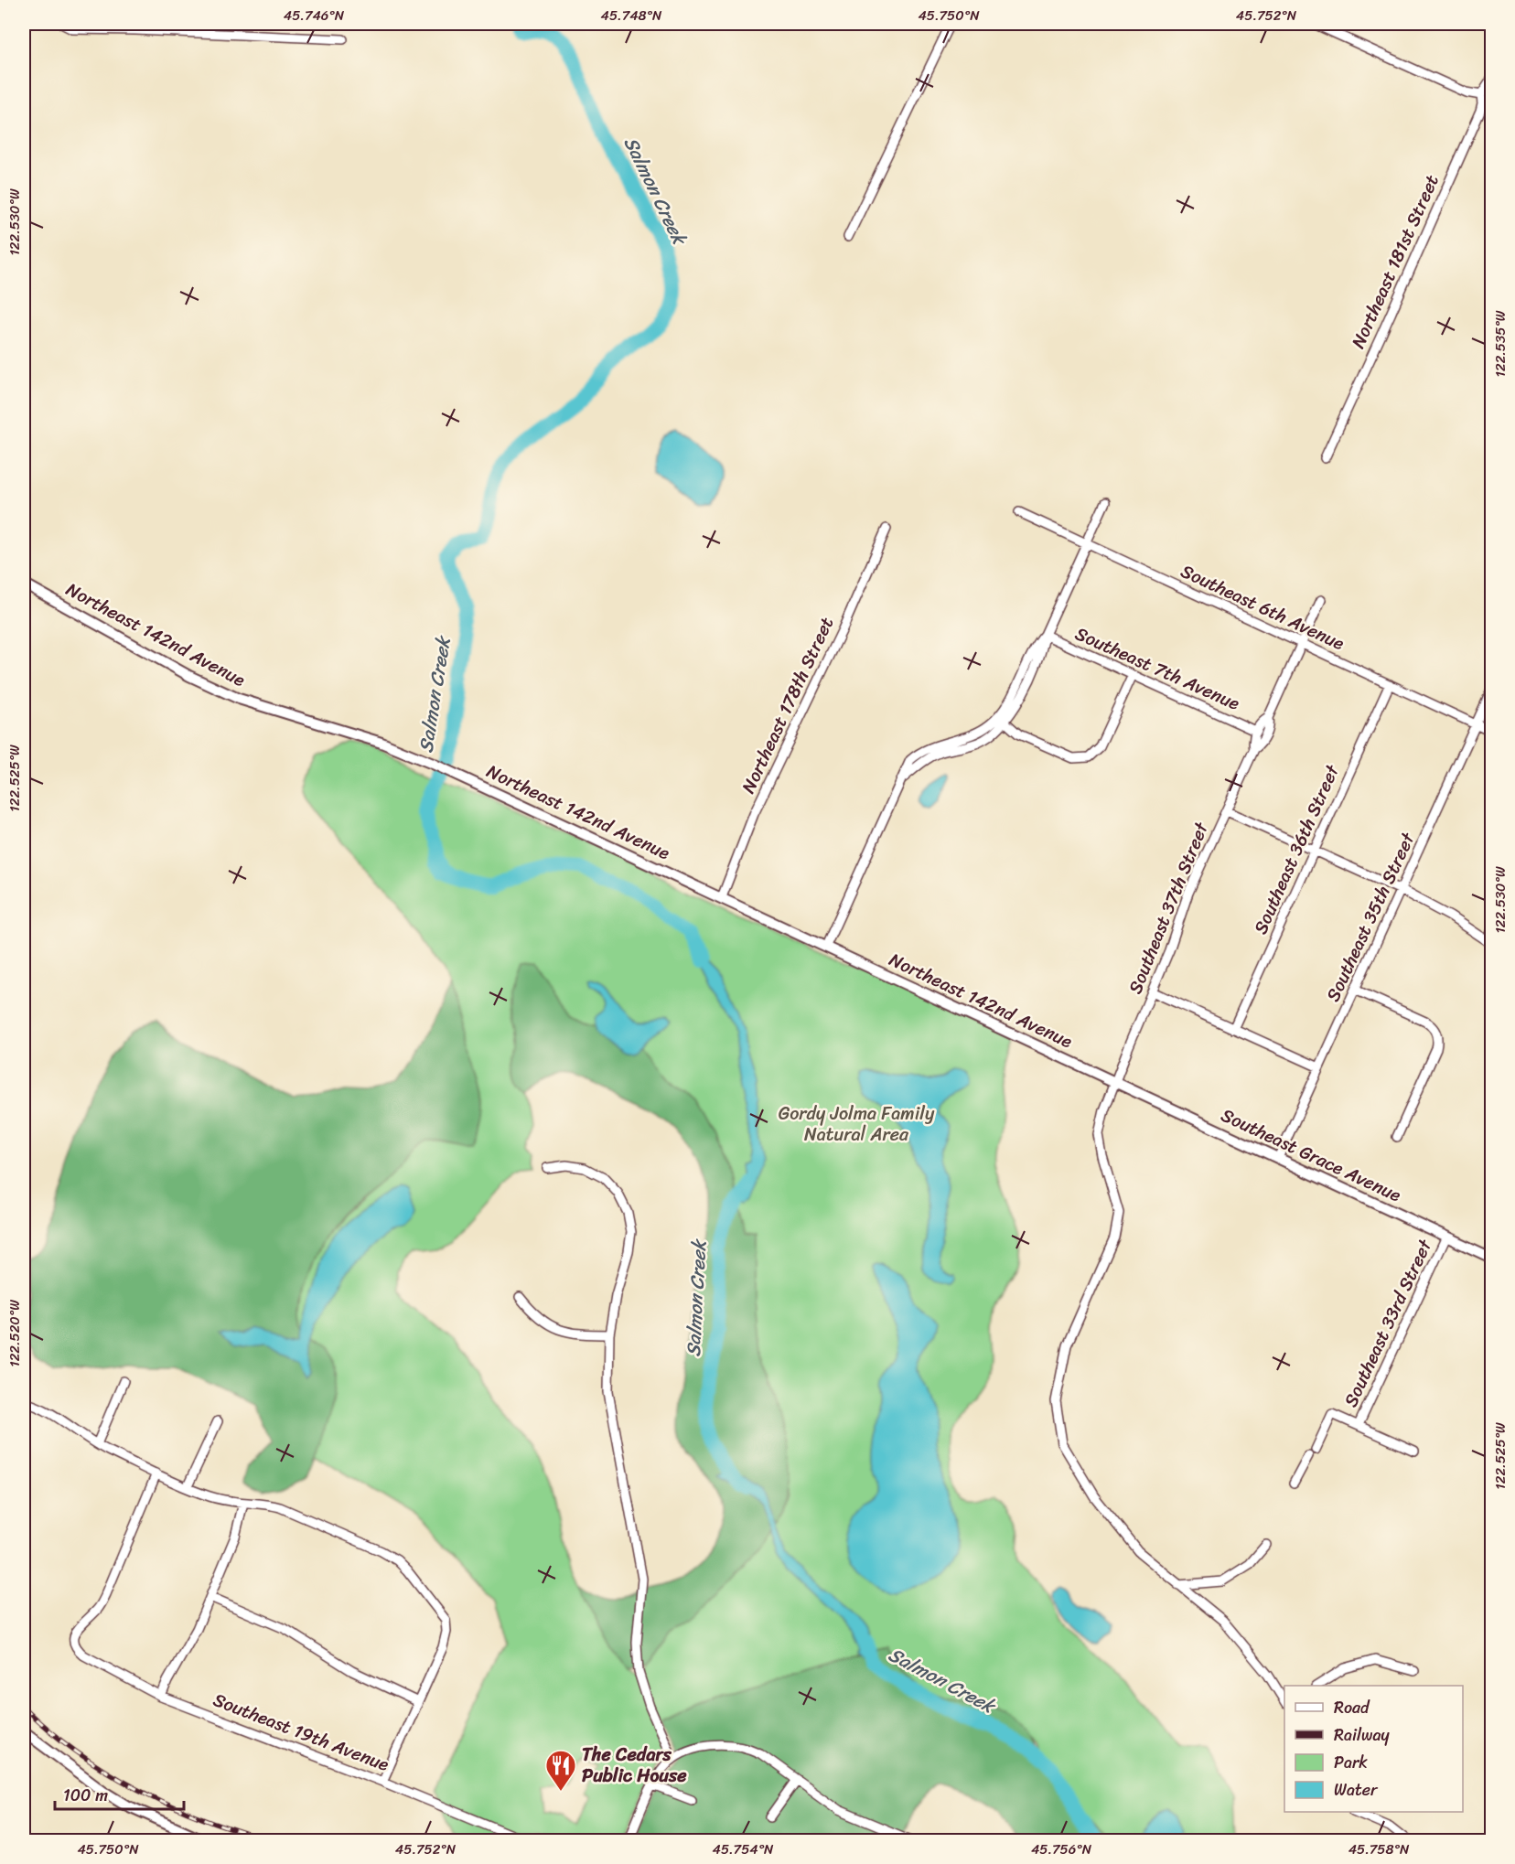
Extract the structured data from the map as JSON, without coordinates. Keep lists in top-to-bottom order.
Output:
{
  "streets": {
    "street": [
      "Northeast 181st Street",
      "Southeast 6th Avenue",
      "Northeast 142nd Avenue",
      "Southeast 7th Avenue",
      "Northeast 178th Street",
      "Southeast 36th Street",
      "Southeast 37th Street",
      "Southeast 35th Street",
      "Southeast Grace Avenue",
      "Southeast 33rd Street",
      "Southeast 19th Avenue"
    ]
  },
  "crossings": [
    ["Southeast 6th Avenue", "Southeast 36th Street"],
    ["Southeast 6th Avenue", "Southeast 37th Street"],
    ["Southeast 6th Avenue", "Southeast 35th Street"],
    ["Northeast 142nd Avenue", "Northeast 178th Street"],
    ["Northeast 142nd Avenue", "Southeast 37th Street"],
    ["Northeast 142nd Avenue", "Southeast Grace Avenue"],
    ["Southeast 7th Avenue", "Southeast 37th Street"],
    ["Southeast 37th Street", "Southeast Grace Avenue"],
    ["Southeast 35th Street", "Southeast Grace Avenue"],
    ["Southeast Grace Avenue", "Southeast 33rd Street"]
  ],
  "water": ["Salmon Creek"],
  "parks": ["Gordy Jolma Family Natural Area"],
  "places": {
    "restaurant": ["The Cedars Public House"]
  },
  "legend": [
    "Road",
    "Railway",
    "Park",
    "Water"
  ],
  "scale_bar": "100 m",
  "coordinates": [
    "45.746°N",
    "45.748°N",
    "45.750°N",
    "45.752°N",
    "122.530°W",
    "122.535°W",
    "122.525°W",
    "122.520°W",
    "45.754°N",
    "45.756°N",
    "45.758°N"
  ]
}
